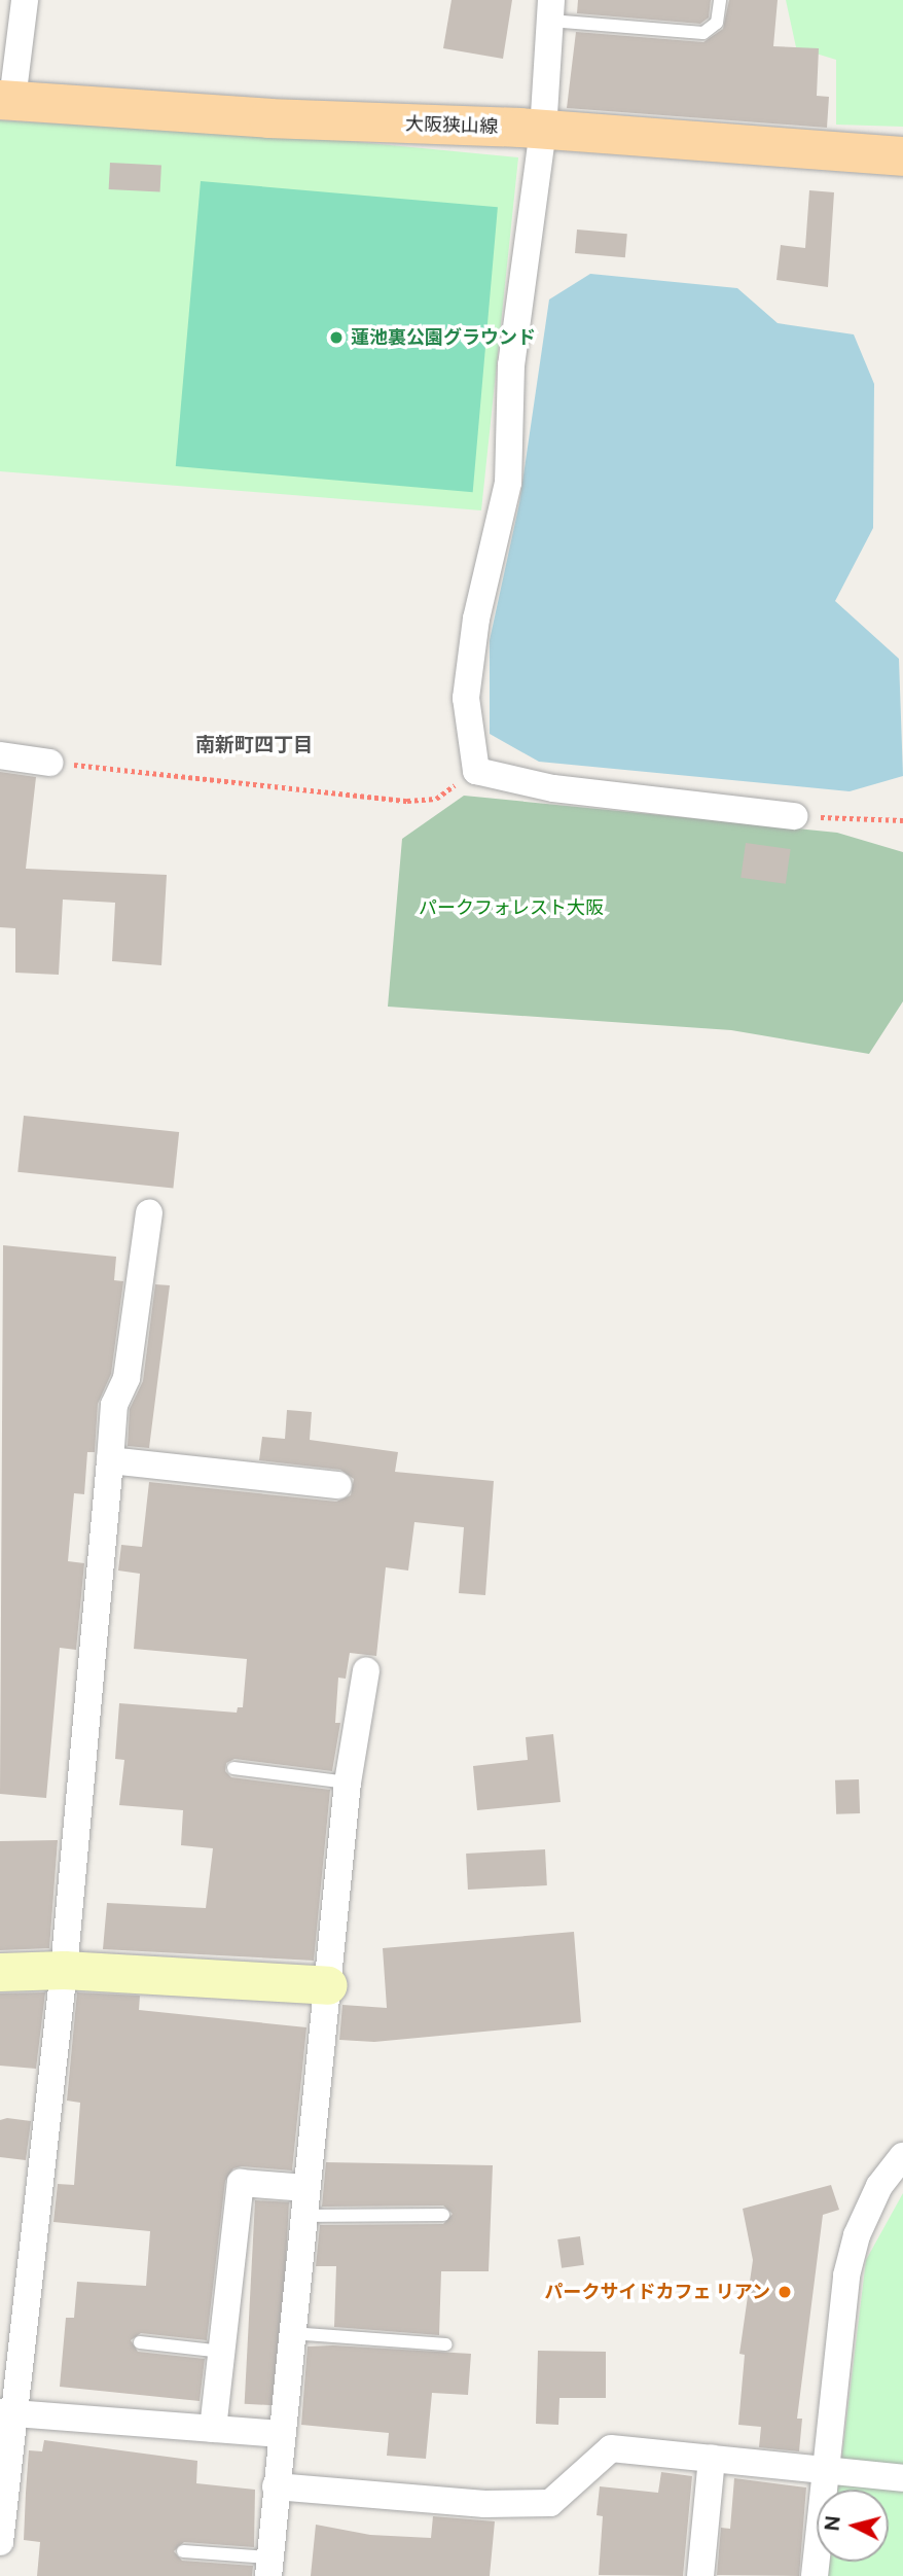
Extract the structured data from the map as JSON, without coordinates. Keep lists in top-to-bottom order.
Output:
{
  "streets": {
    "main road": ["大阪狭山線"]
  },
  "districts": ["南新町四丁目"],
  "parks": ["パークフォレスト大阪"],
  "places": ["蓮池裏公園グラウンド", "パークサイドカフェ リアン"],
  "north": "left"
}
